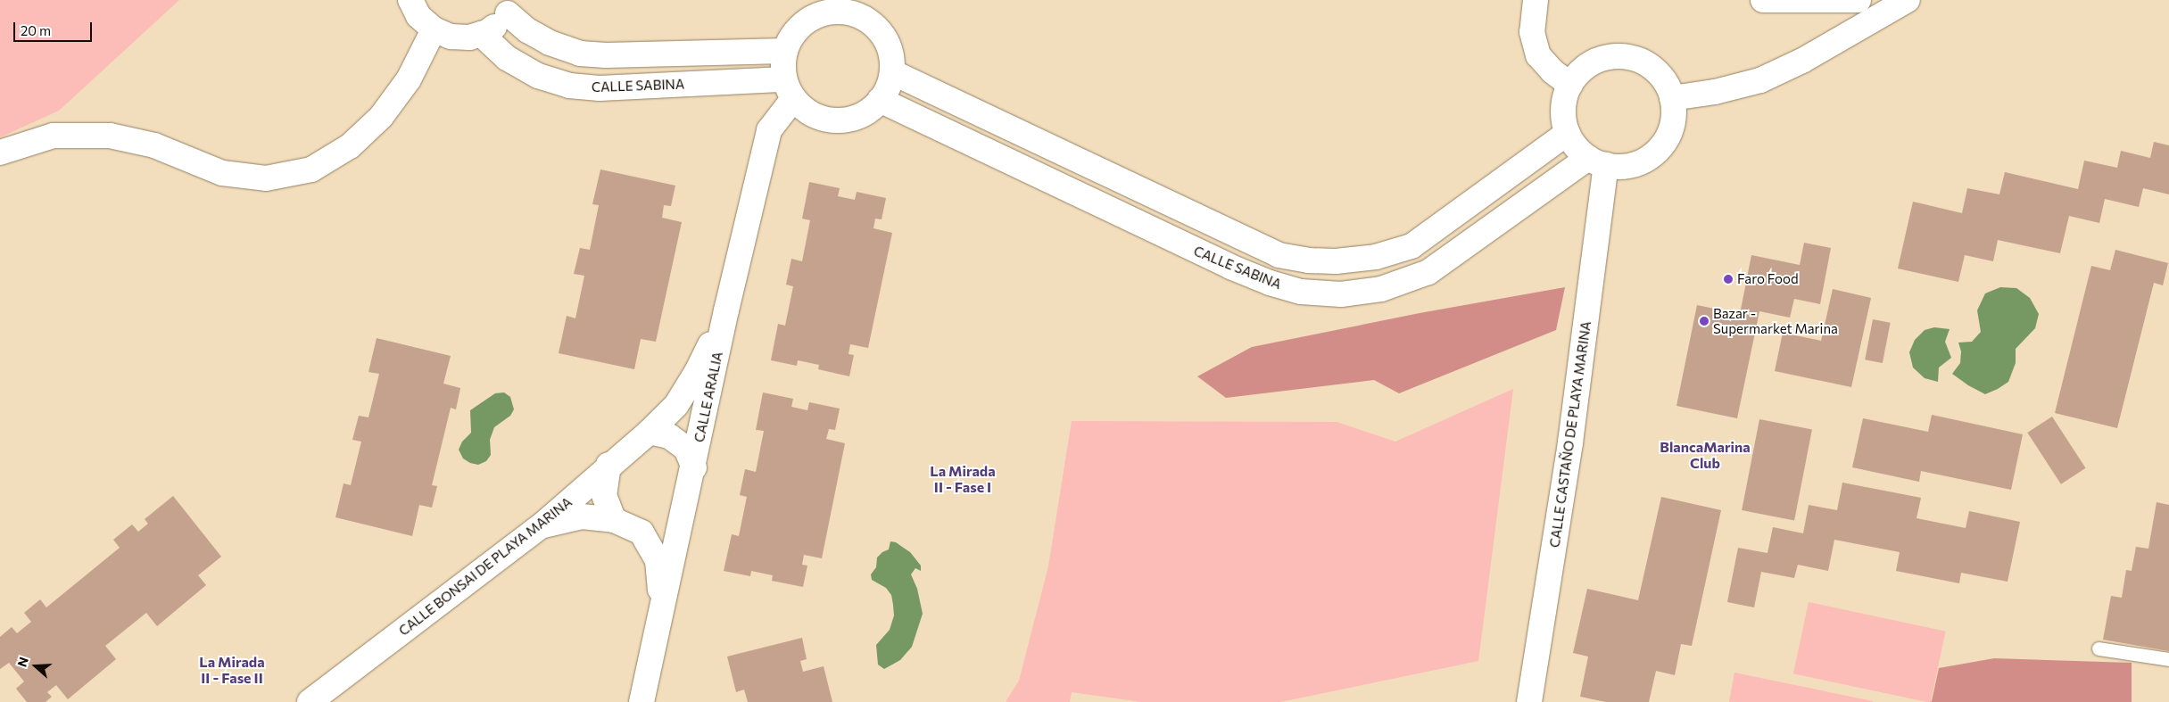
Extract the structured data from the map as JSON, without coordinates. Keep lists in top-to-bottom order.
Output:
{
  "streets": {
    "street": [
      "CALLE SABINA",
      "CALLE ARALIA",
      "CALLE CASTAÑO DE PLAYA MARINA",
      "CALLE BONSAI DE PLAYA MARINA"
    ]
  },
  "crossings": [
    ["CALLE SABINA", "CALLE ARALIA"],
    ["CALLE SABINA", "CALLE CASTAÑO DE PLAYA MARINA"],
    ["CALLE ARALIA", "CALLE BONSAI DE PLAYA MARINA"]
  ],
  "districts": ["BlancaMarina Club", "La Mirada II - Fase I", "La Mirada II - Fase II"],
  "places": ["Faro Food", "Bazar - Supermarket Marina"],
  "scale_bar": "20 m",
  "north": "left"
}
